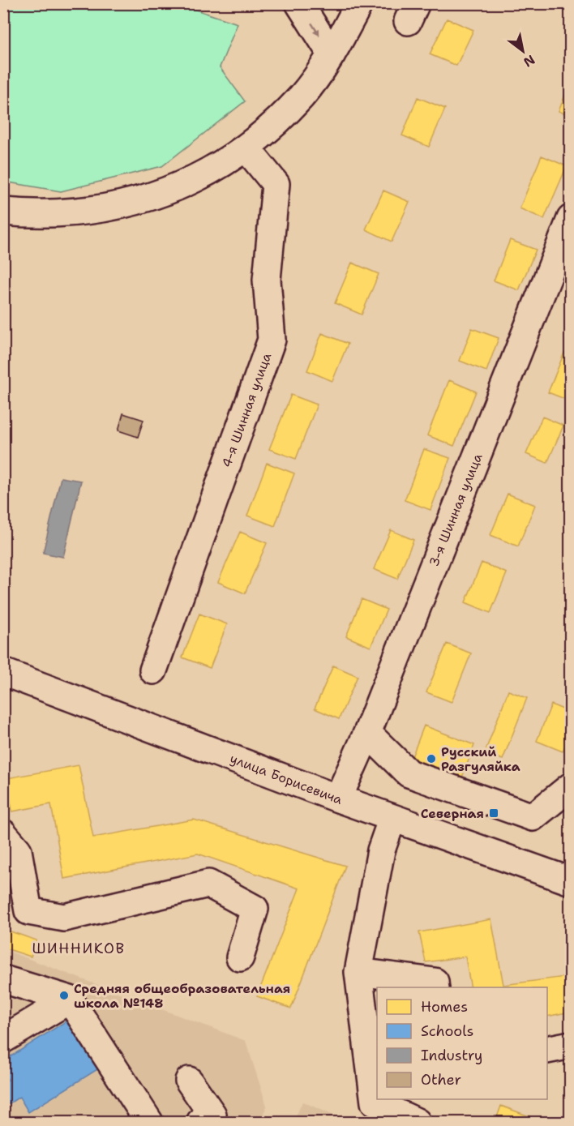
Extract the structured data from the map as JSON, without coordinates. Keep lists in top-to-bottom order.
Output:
{
  "streets": {
    "street": ["4-я Шинная улица", "3-я Шинная улица", "улица Борисевича"]
  },
  "crossings": [
    ["3-я Шинная улица", "улица Борисевича"]
  ],
  "districts": ["ШИННИКОВ"],
  "places": {
    "other": ["Русский Разгуляйка", "Средняя общеобразовательная школа №148"],
    "transit": ["Северная"]
  },
  "legend": [
    "Homes",
    "Schools",
    "Industry",
    "Other"
  ],
  "north": "bottom right"
}
